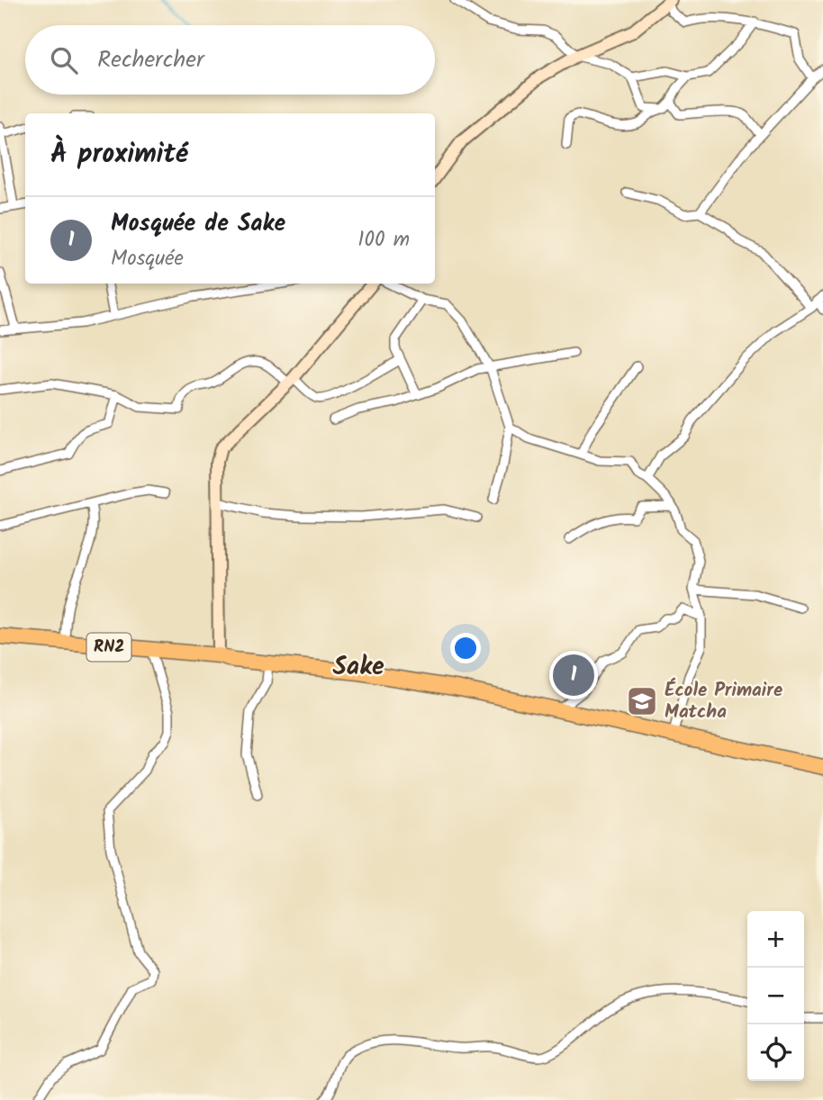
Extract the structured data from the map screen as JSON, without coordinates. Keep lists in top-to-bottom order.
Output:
{
  "streets": {
    "highway": ["RN2"]
  },
  "districts": ["Sake"],
  "places": {
    "school or university": ["École Primaire Matcha"]
  },
  "page": {
    "search": "Rechercher",
    "heading": "À proximité",
    "list": [
      {
        "mark": "1",
        "name": "Mosquée de Sake",
        "note": "Mosquée",
        "value": "100 m"
      }
    ],
    "pins": "1",
    "map_buttons": ["+", "−"]
  }
}
